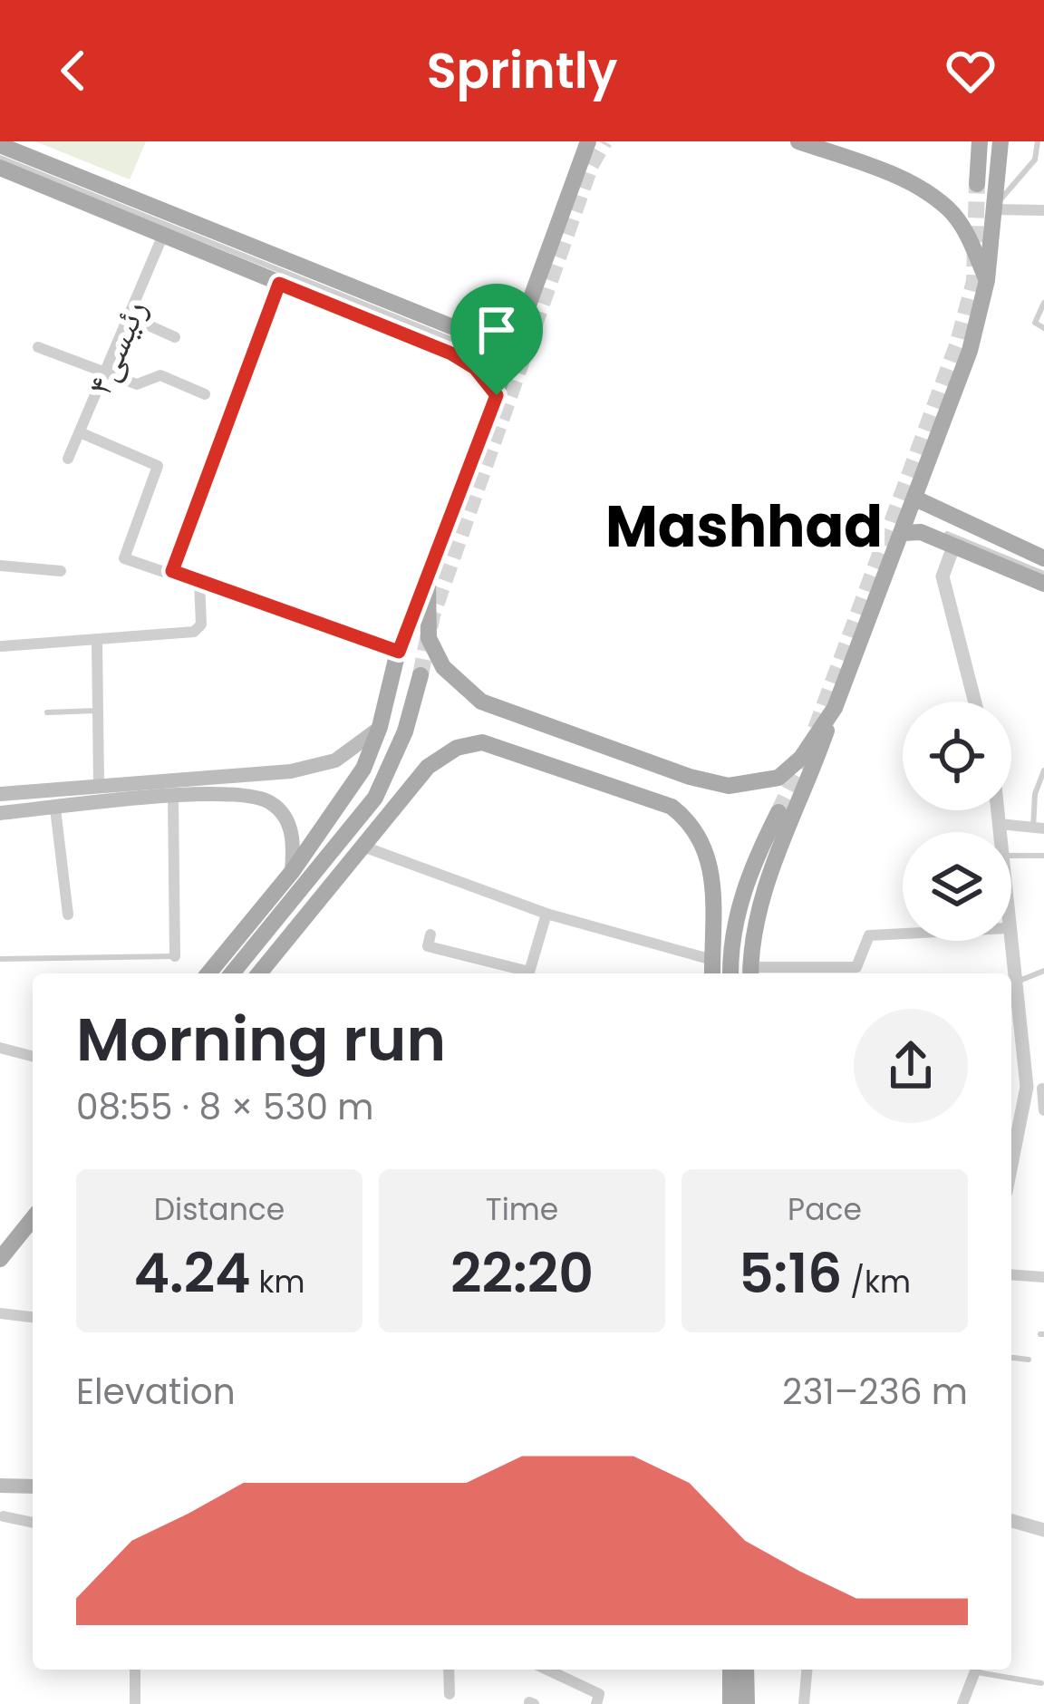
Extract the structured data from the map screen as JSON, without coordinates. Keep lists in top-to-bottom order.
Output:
{
  "streets": {
    "street": ["رئیسی۴"]
  },
  "districts": ["Mashhad"],
  "page": {
    "header": "Sprintly",
    "heading": ["Morning run", "08:55 · 8 × 530 m"],
    "stats": [
      ["Distance", "4.24 km"],
      ["Time", "22:20"],
      ["Pace", "5:16 /km"]
    ],
    "chart": ["Elevation", "231–236 m"]
  }
}
